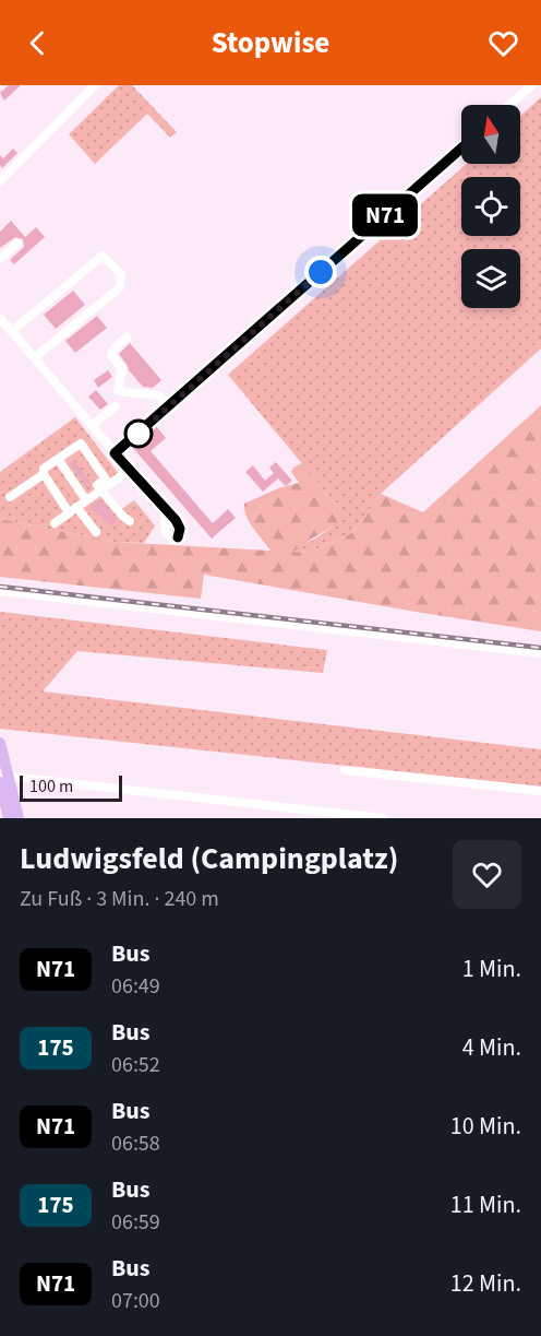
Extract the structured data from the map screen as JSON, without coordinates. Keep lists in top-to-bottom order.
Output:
{
  "lines": ["bus line N71"],
  "scale_bar": "100 m",
  "north": "top",
  "page": {
    "header": "Stopwise",
    "on_map": "N71",
    "scale": "100 m",
    "heading": ["Ludwigsfeld (Campingplatz)", "Zu Fuß · 3 Min. · 240 m"],
    "list": [
      {
        "mark": "N71",
        "name": "Bus",
        "note": "06:49",
        "value": "1 Min."
      },
      {
        "mark": "175",
        "name": "Bus",
        "note": "06:52",
        "value": "4 Min."
      },
      {
        "mark": "N71",
        "name": "Bus",
        "note": "06:58",
        "value": "10 Min."
      },
      {
        "mark": "175",
        "name": "Bus",
        "note": "06:59",
        "value": "11 Min."
      },
      {
        "mark": "N71",
        "name": "Bus",
        "note": "07:00",
        "value": "12 Min."
      }
    ]
  }
}
